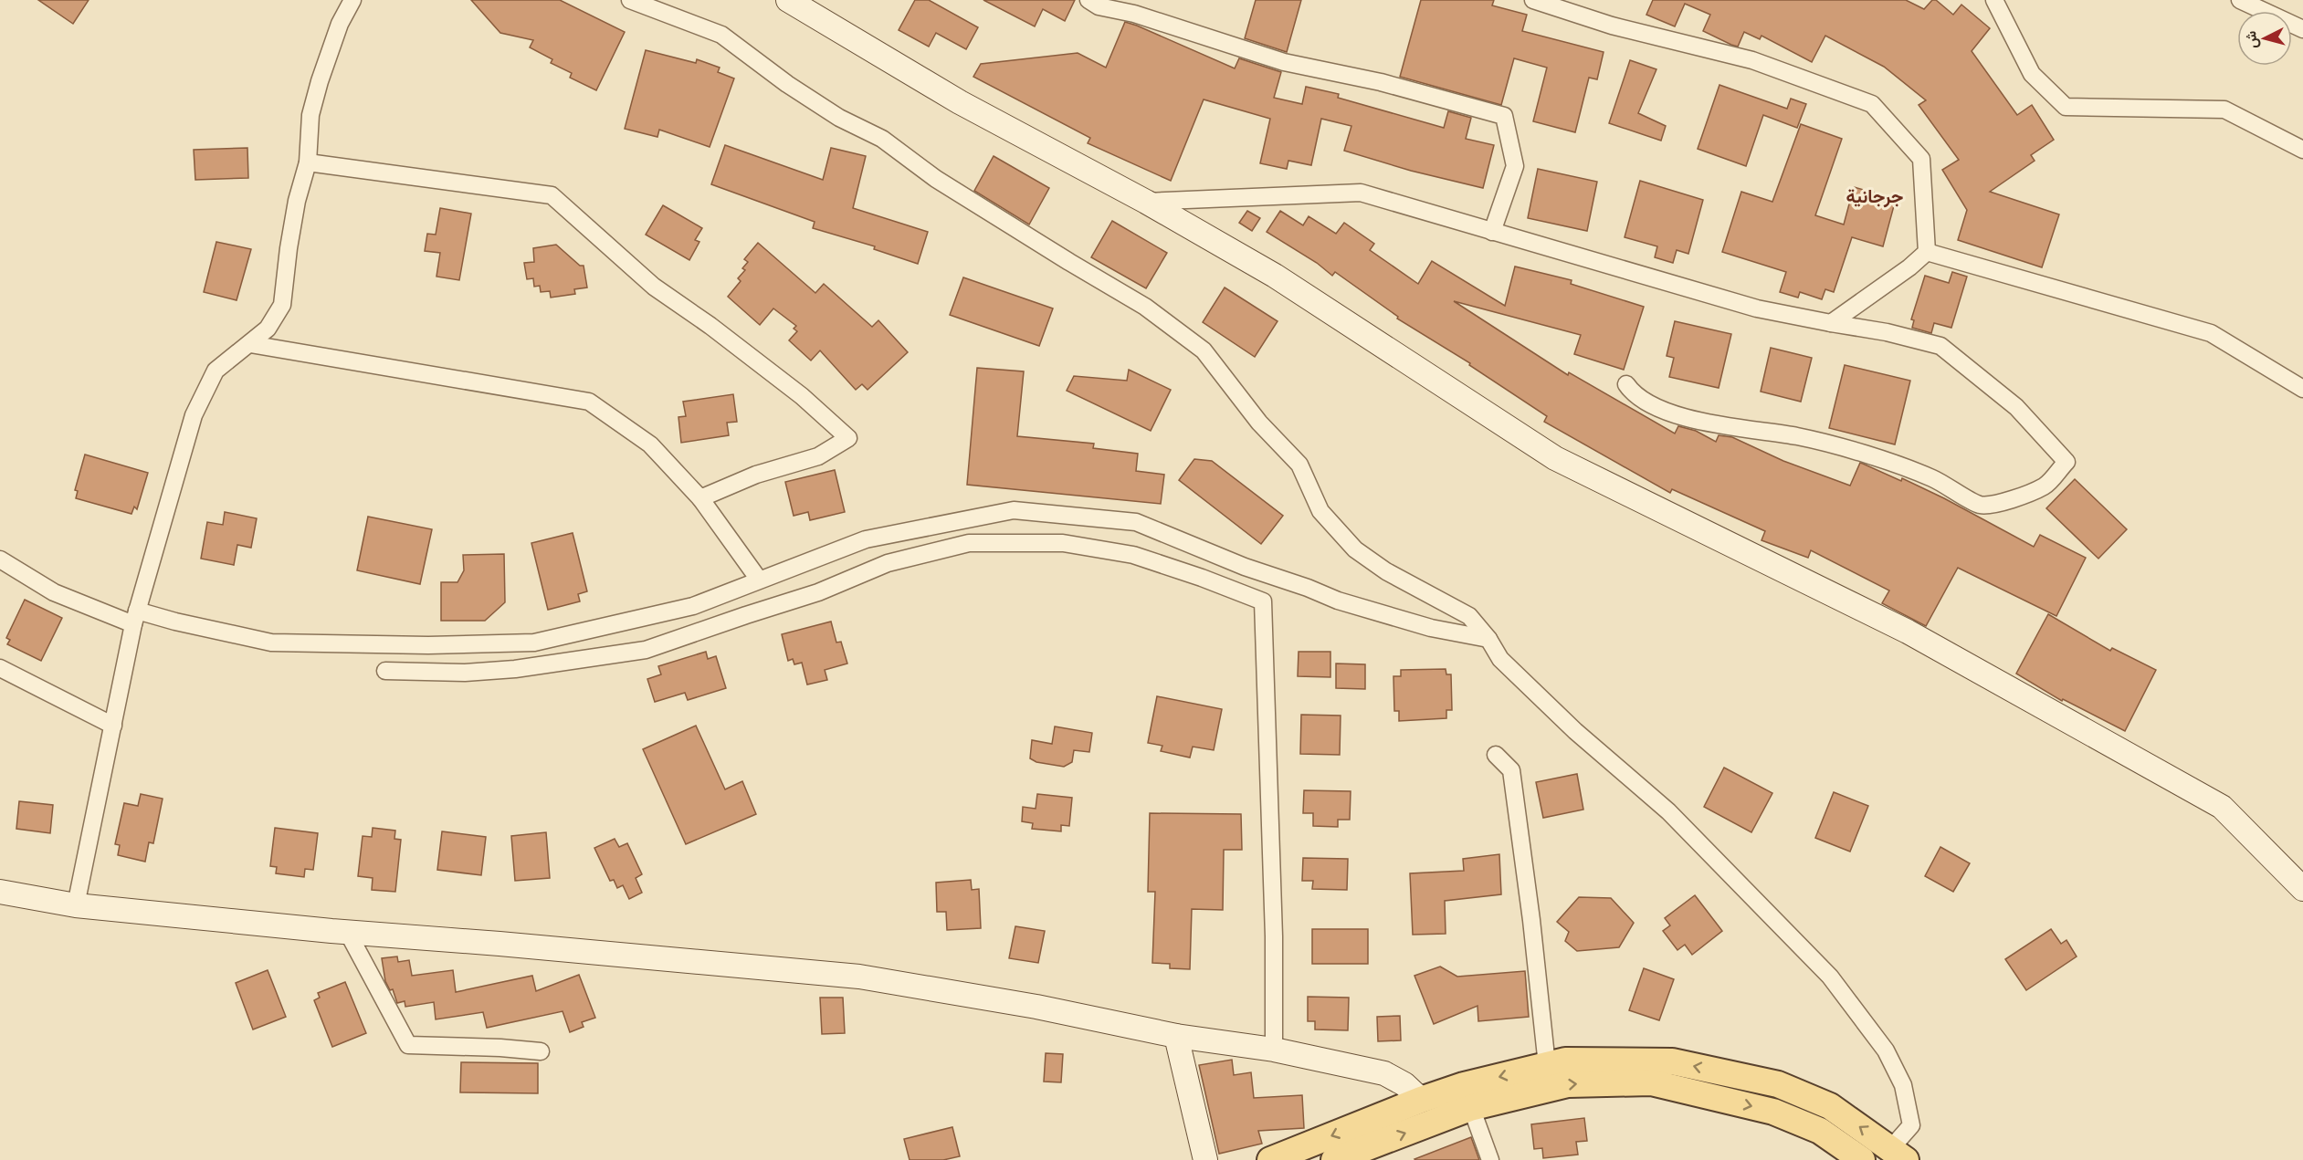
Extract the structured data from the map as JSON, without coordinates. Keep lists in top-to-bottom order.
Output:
{
  "districts": ["جرجانية"],
  "north": "left"
}
